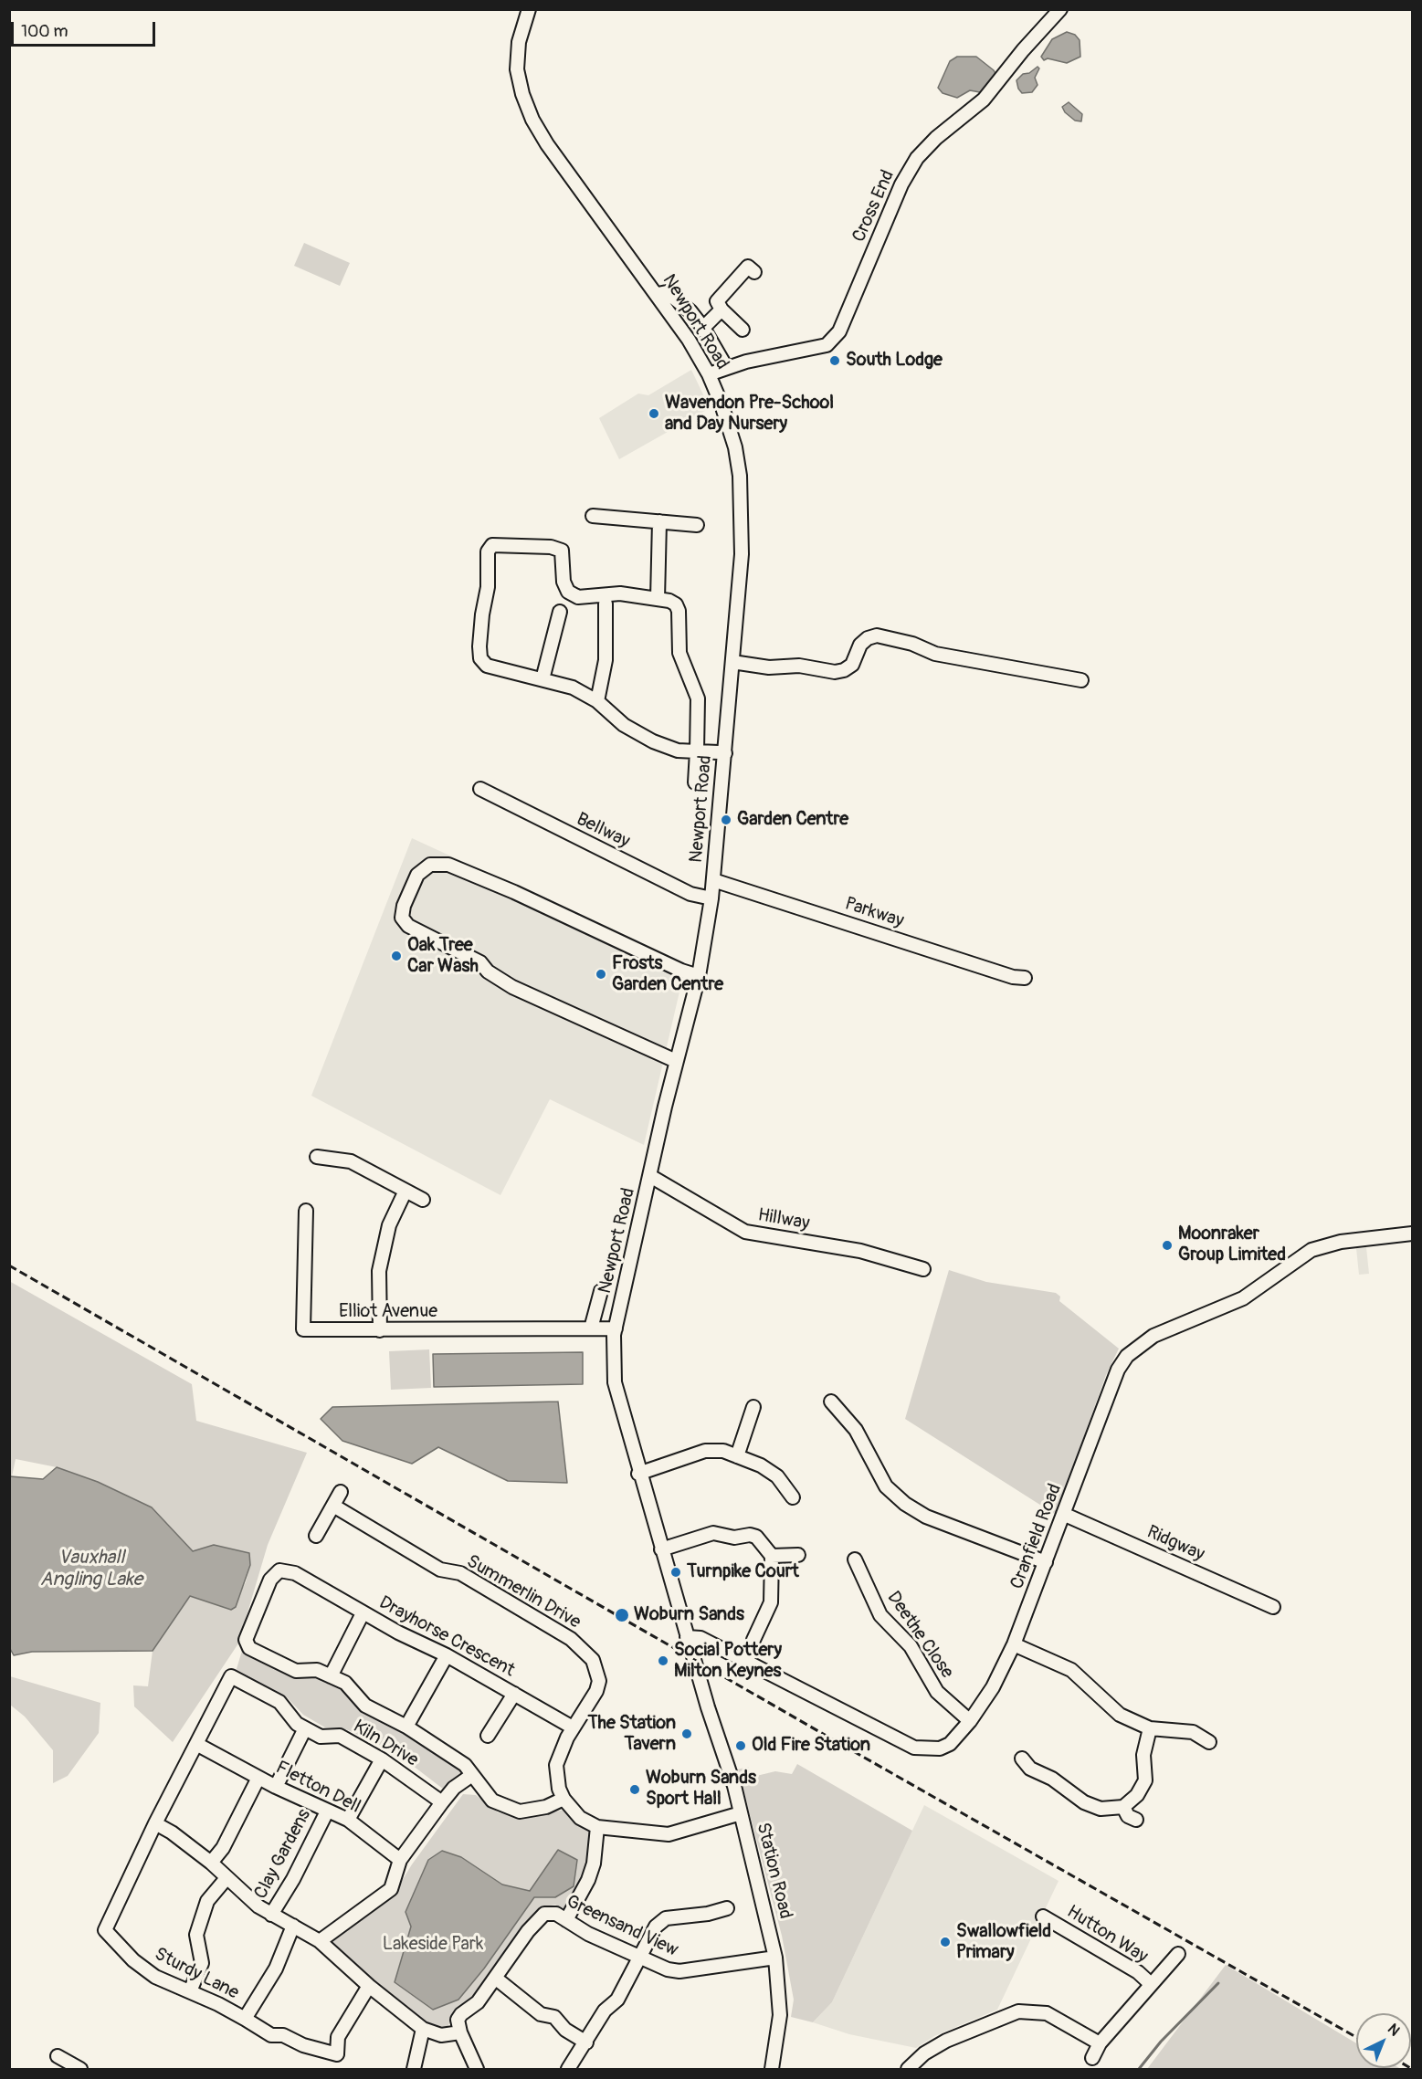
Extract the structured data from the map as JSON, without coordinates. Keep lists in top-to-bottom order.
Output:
{
  "streets": {
    "street": [
      "Cross End",
      "Newport Road",
      "Bellway",
      "Parkway",
      "Hillway",
      "Elliot Avenue",
      "Cranfield Road",
      "Ridgway",
      "Summerlin Drive",
      "Deethe Close",
      "Drayhorse Crescent",
      "Kiln Drive",
      "Fletton Dell",
      "Clay Gardens",
      "Station Road",
      "Greensand View",
      "Hutton Way",
      "Sturdy Lane"
    ]
  },
  "crossings": [
    ["Cross End", "Newport Road"],
    ["Newport Road", "Bellway"],
    ["Newport Road", "Parkway"],
    ["Newport Road", "Hillway"],
    ["Newport Road", "Elliot Avenue"],
    ["Newport Road", "Cranfield Road"],
    ["Newport Road", "Station Road"],
    ["Cranfield Road", "Ridgway"],
    ["Cranfield Road", "Deethe Close"],
    ["Summerlin Drive", "Drayhorse Crescent"],
    ["Summerlin Drive", "Station Road"],
    ["Kiln Drive", "Fletton Dell"],
    ["Fletton Dell", "Clay Gardens"],
    ["Station Road", "Greensand View"]
  ],
  "water": ["Vauxhall Angling Lake"],
  "parks": ["Lakeside Park"],
  "places": [
    "South Lodge",
    "Wavendon Pre-School and Day Nursery",
    "Garden Centre",
    "Oak Tree Car Wash",
    "Frosts Garden Centre",
    "Moonraker Group Limited",
    "Turnpike Court",
    "Woburn Sands",
    "Social Pottery Milton Keynes",
    "The Station Tavern",
    "Old Fire Station",
    "Woburn Sands Sport Hall",
    "Swallowfield Primary"
  ],
  "scale_bar": "100 m",
  "north": "top right"
}
